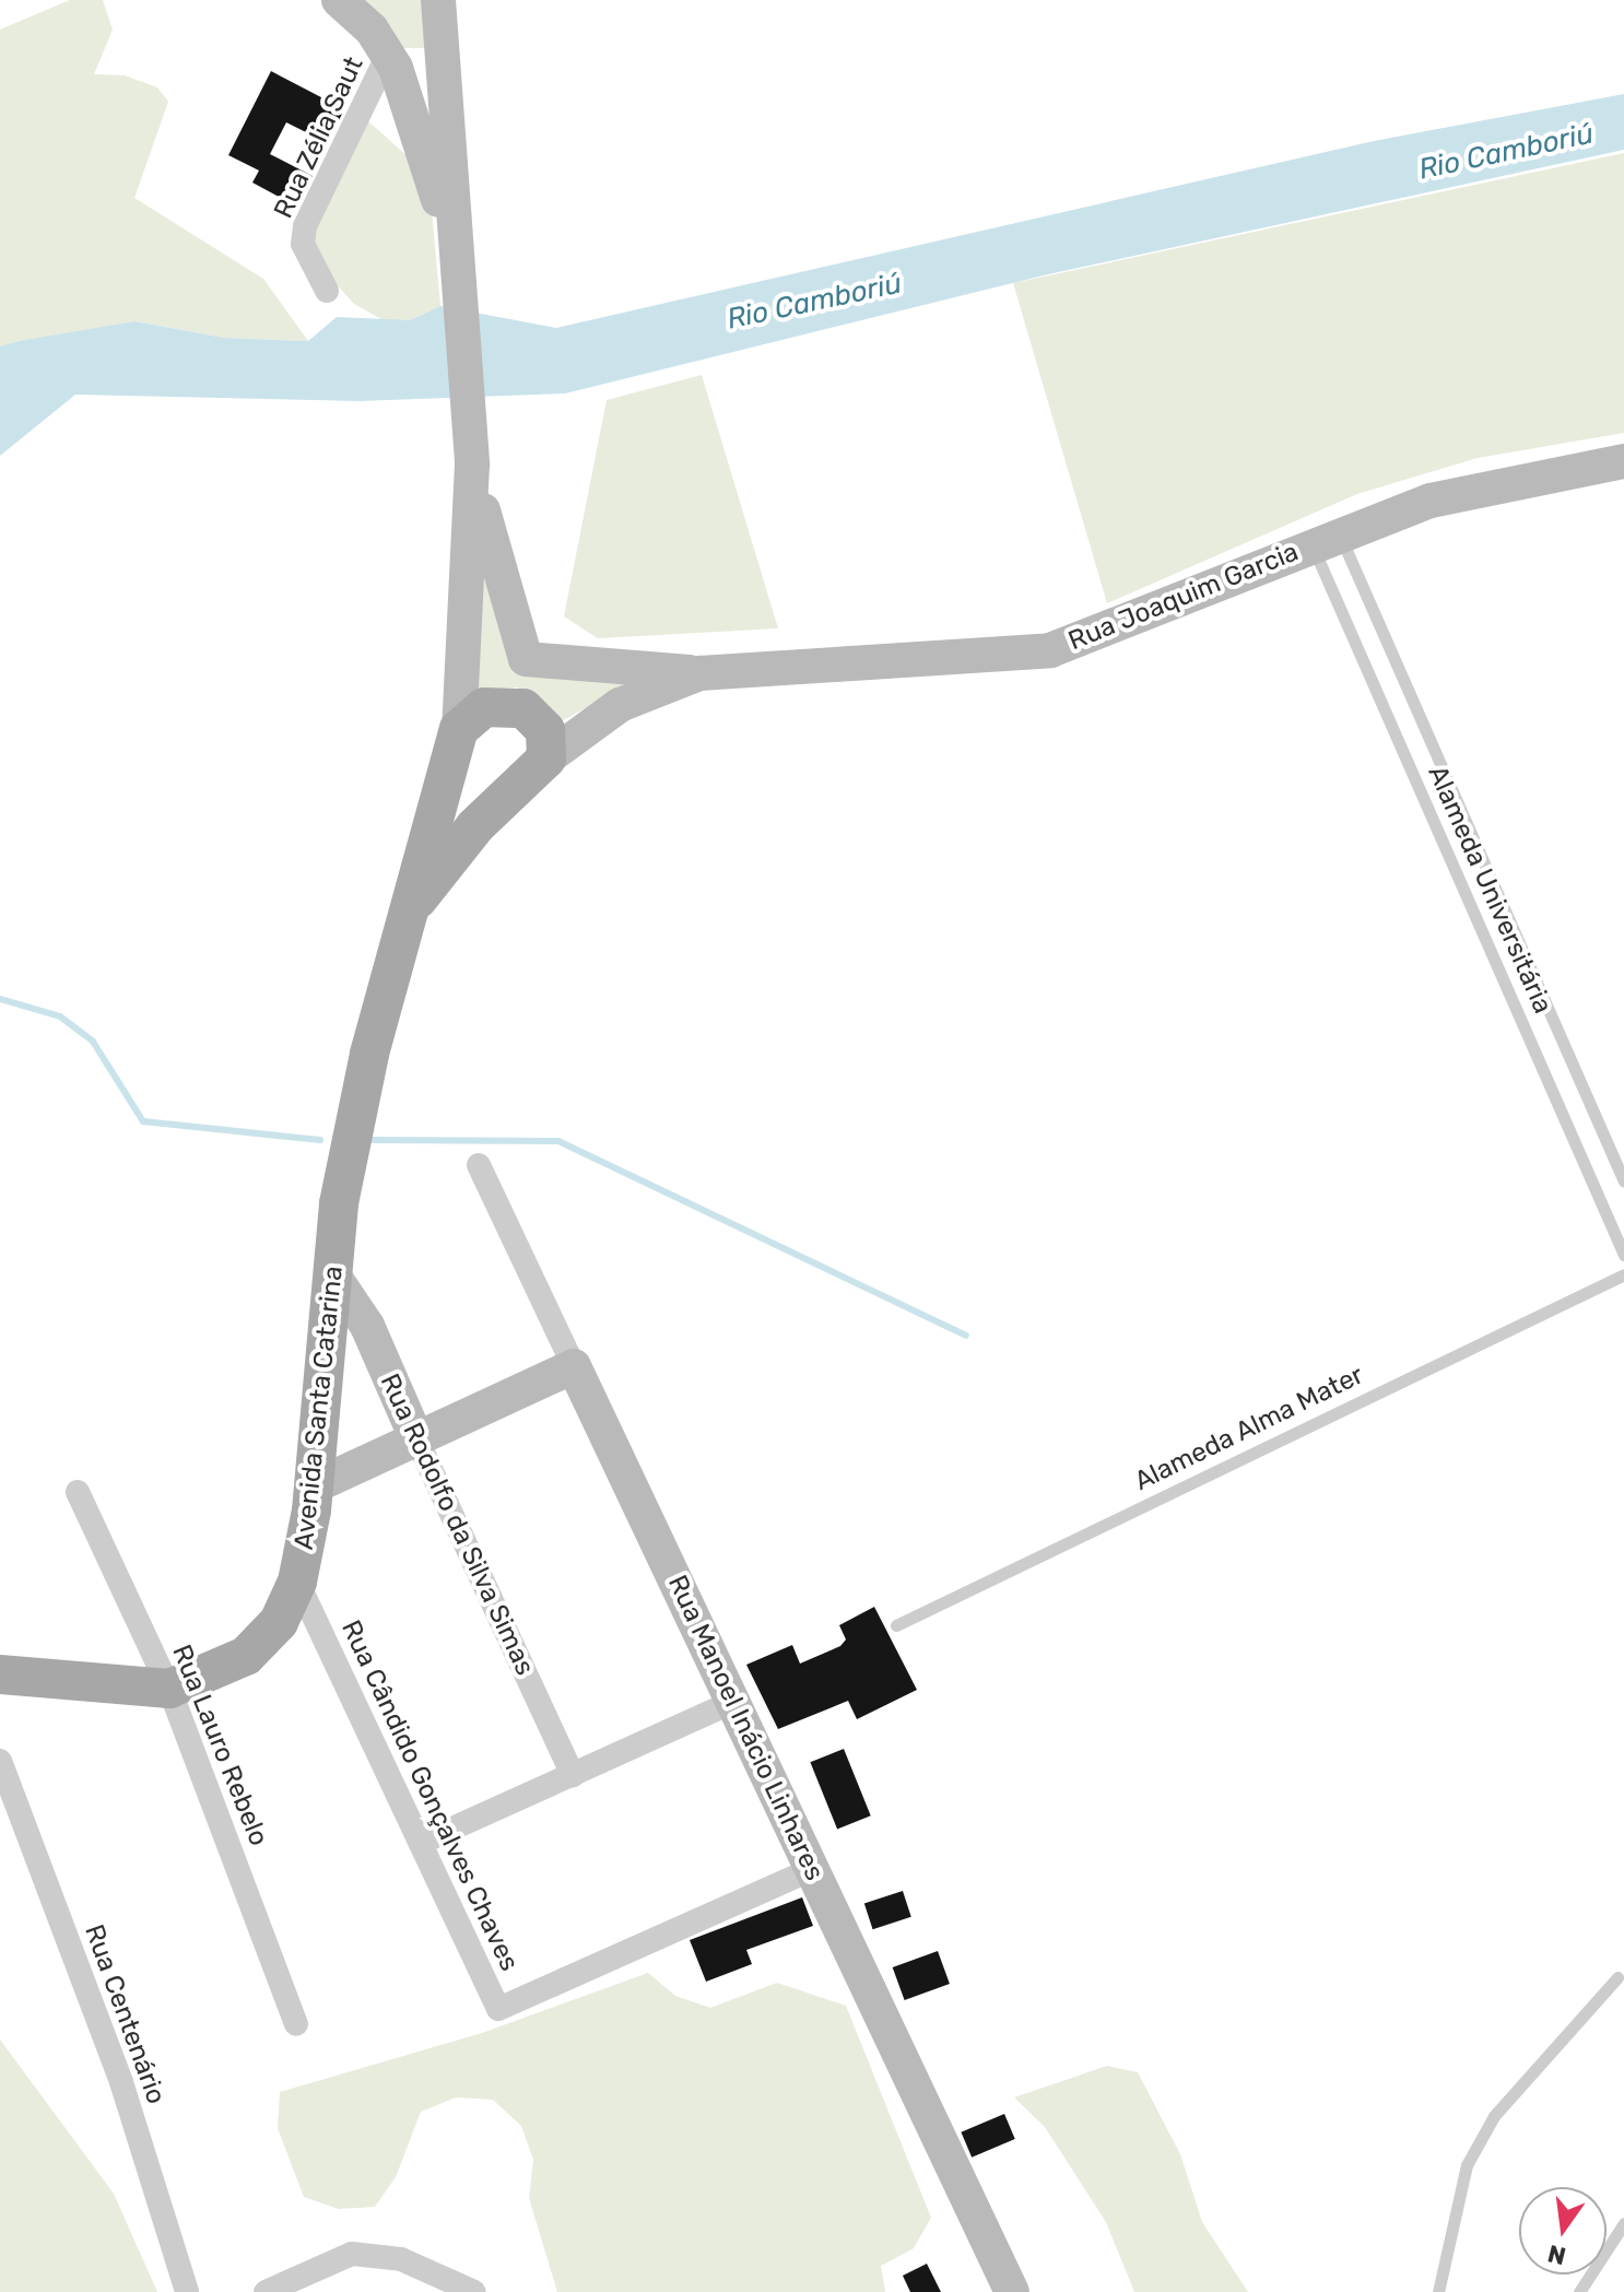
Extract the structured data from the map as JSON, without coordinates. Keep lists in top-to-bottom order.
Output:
{
  "streets": {
    "main road": [
      "Rua Joaquim Garcia",
      "Avenida Santa Catarina",
      "Rua Rodolfo da Silva Simas",
      "Rua Manoel Inácio Linhares"
    ],
    "street": [
      "Rua Zélia Saut",
      "Rua Lauro Rebelo",
      "Rua Cândido Gonçalves Chaves",
      "Rua Centenário"
    ],
    "lane": ["Alameda Universitária", "Alameda Alma Mater"]
  },
  "crossings": [
    ["Rua Joaquim Garcia", "Alameda Universitária"],
    ["Rua Joaquim Garcia", "Avenida Santa Catarina"],
    ["Avenida Santa Catarina", "Rua Rodolfo da Silva Simas"],
    ["Avenida Santa Catarina", "Rua Lauro Rebelo"],
    ["Avenida Santa Catarina", "Rua Cândido Gonçalves Chaves"],
    ["Rua Manoel Inácio Linhares", "Rua Cândido Gonçalves Chaves"]
  ],
  "water": ["Rio Camboriú"],
  "north": "bottom"
}
